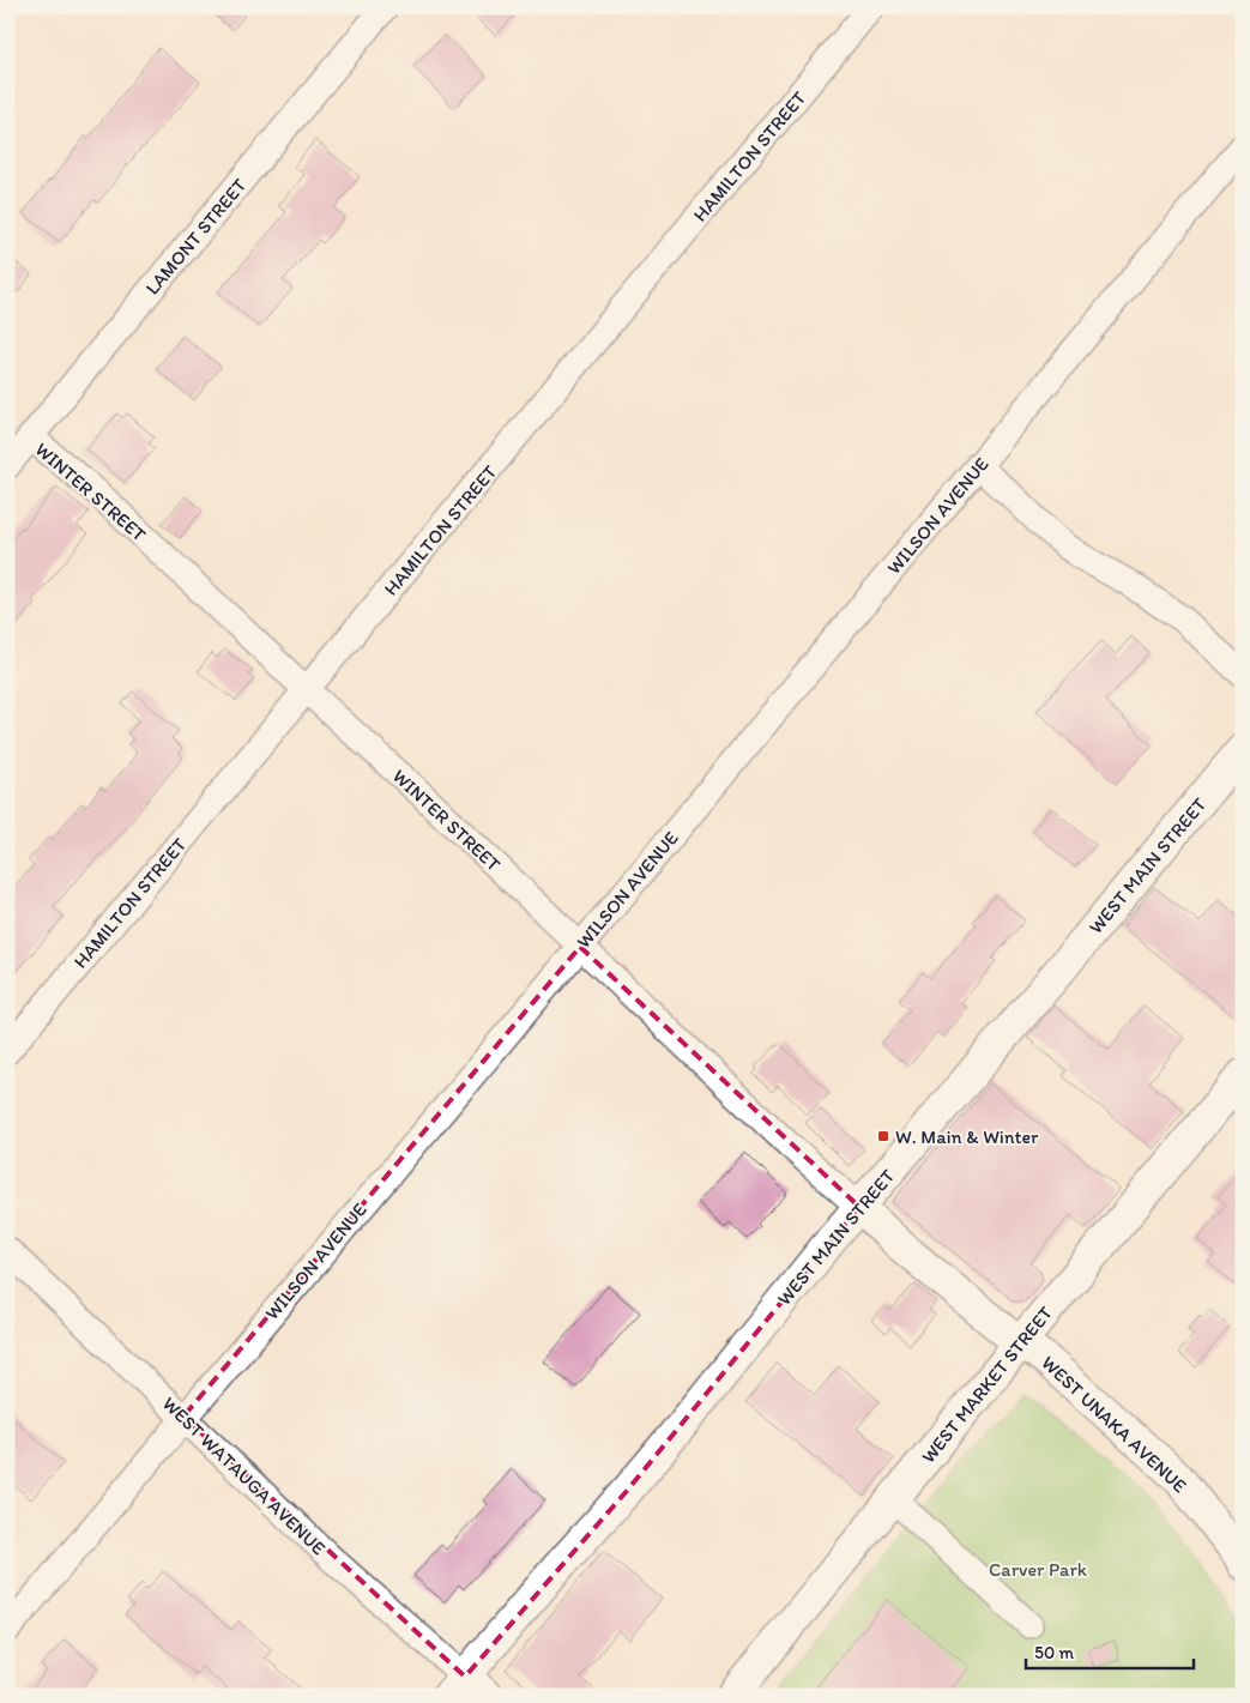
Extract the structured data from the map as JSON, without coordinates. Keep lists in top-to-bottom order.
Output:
{
  "streets": {
    "main road": ["WEST MAIN STREET", "WEST MARKET STREET", "WEST UNAKA AVENUE"],
    "street": [
      "HAMILTON STREET",
      "LAMONT STREET",
      "WINTER STREET",
      "WILSON AVENUE",
      "WEST WATAUGA AVENUE"
    ]
  },
  "crossings": [
    ["HAMILTON STREET", "WINTER STREET"],
    ["LAMONT STREET", "WINTER STREET"],
    ["WINTER STREET", "WILSON AVENUE"],
    ["WINTER STREET", "WEST MAIN STREET"],
    ["WINTER STREET", "WEST UNAKA AVENUE"],
    ["WILSON AVENUE", "WEST WATAUGA AVENUE"],
    ["WEST MAIN STREET", "WEST UNAKA AVENUE"],
    ["WEST MAIN STREET", "WEST WATAUGA AVENUE"],
    ["WEST MARKET STREET", "WEST UNAKA AVENUE"]
  ],
  "parks": ["Carver Park"],
  "places": {
    "transit": ["W. Main & Winter"]
  },
  "scale_bar": "50 m"
}
